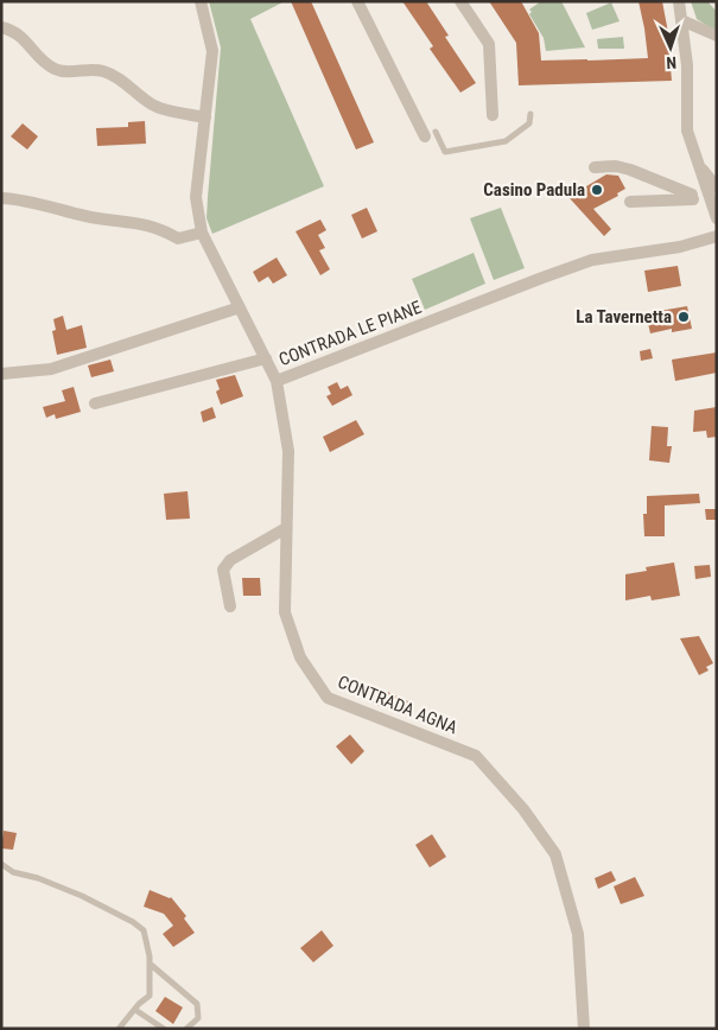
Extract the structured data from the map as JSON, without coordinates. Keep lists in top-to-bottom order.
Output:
{
  "streets": {
    "street": ["CONTRADA LE PIANE", "CONTRADA AGNA"]
  },
  "crossings": [
    ["CONTRADA LE PIANE", "CONTRADA AGNA"]
  ],
  "places": ["Casino Padula", "La Tavernetta"],
  "north": "bottom"
}
